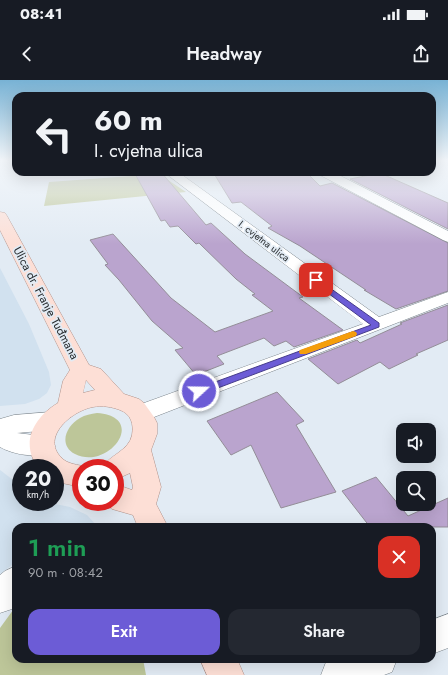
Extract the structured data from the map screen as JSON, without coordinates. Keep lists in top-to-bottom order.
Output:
{
  "streets": {
    "main road": ["Ulica dr. Franje Tuđmana"],
    "street": ["I. cvjetna ulica"]
  },
  "page": {
    "status": "08:41",
    "header": "Headway",
    "turn": ["60 m", "I. cvjetna ulica"],
    "speed": "20 km/h",
    "limit": "30",
    "heading": ["1 min", "90 m · 08:42"],
    "buttons": ["Exit", "Share"]
  }
}
